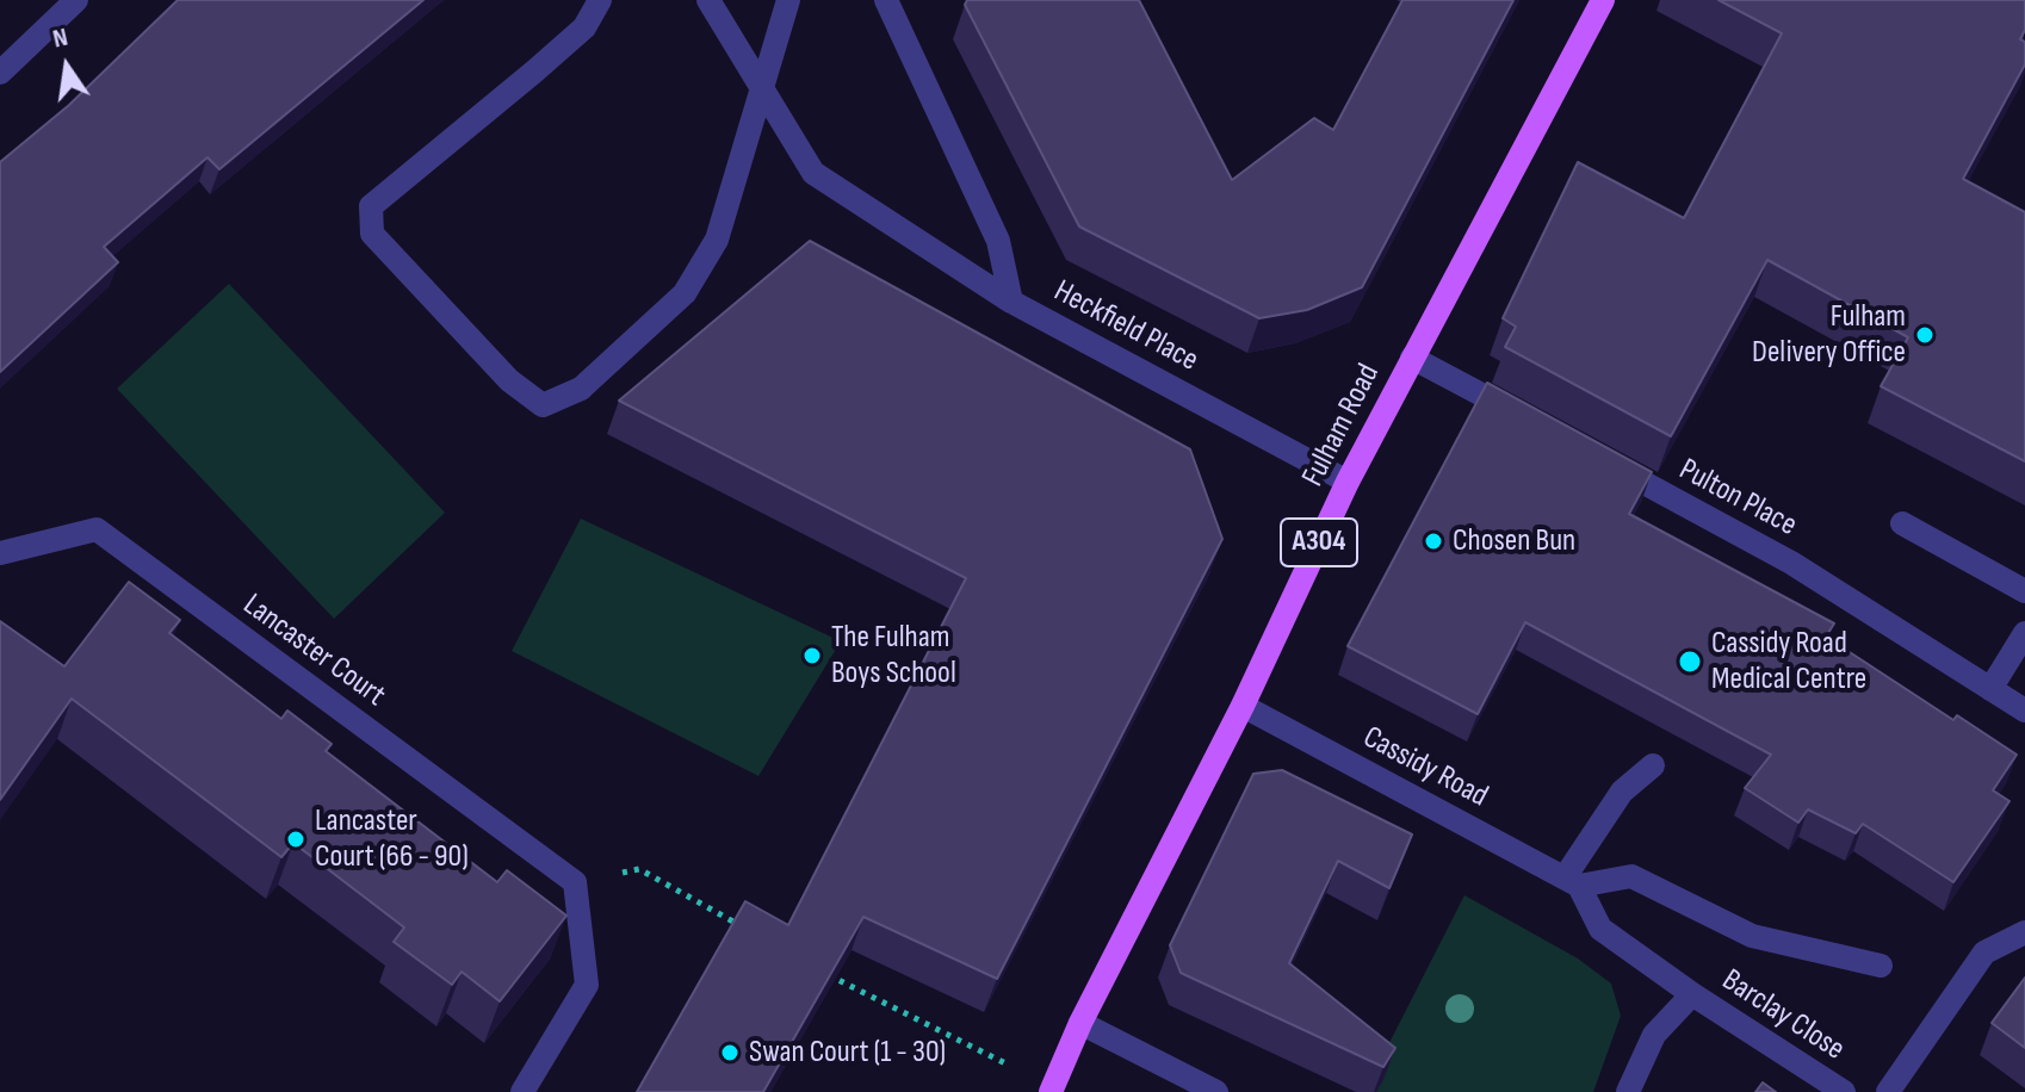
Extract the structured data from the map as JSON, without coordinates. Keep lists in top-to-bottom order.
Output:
{
  "streets": {
    "main road": ["Fulham Road", "A304"],
    "street": [
      "Heckfield Place",
      "Pulton Place",
      "Lancaster Court",
      "Cassidy Road",
      "Barclay Close"
    ]
  },
  "crossings": [
    ["Heckfield Place", "Fulham Road"],
    ["Fulham Road", "Cassidy Road"]
  ],
  "places": [
    "Fulham Delivery Office",
    "Chosen Bun",
    "The Fulham Boys School",
    "Cassidy Road Medical Centre",
    "Lancaster Court (66 - 90)",
    "Swan Court (1 - 30)"
  ],
  "north": "top"
}
